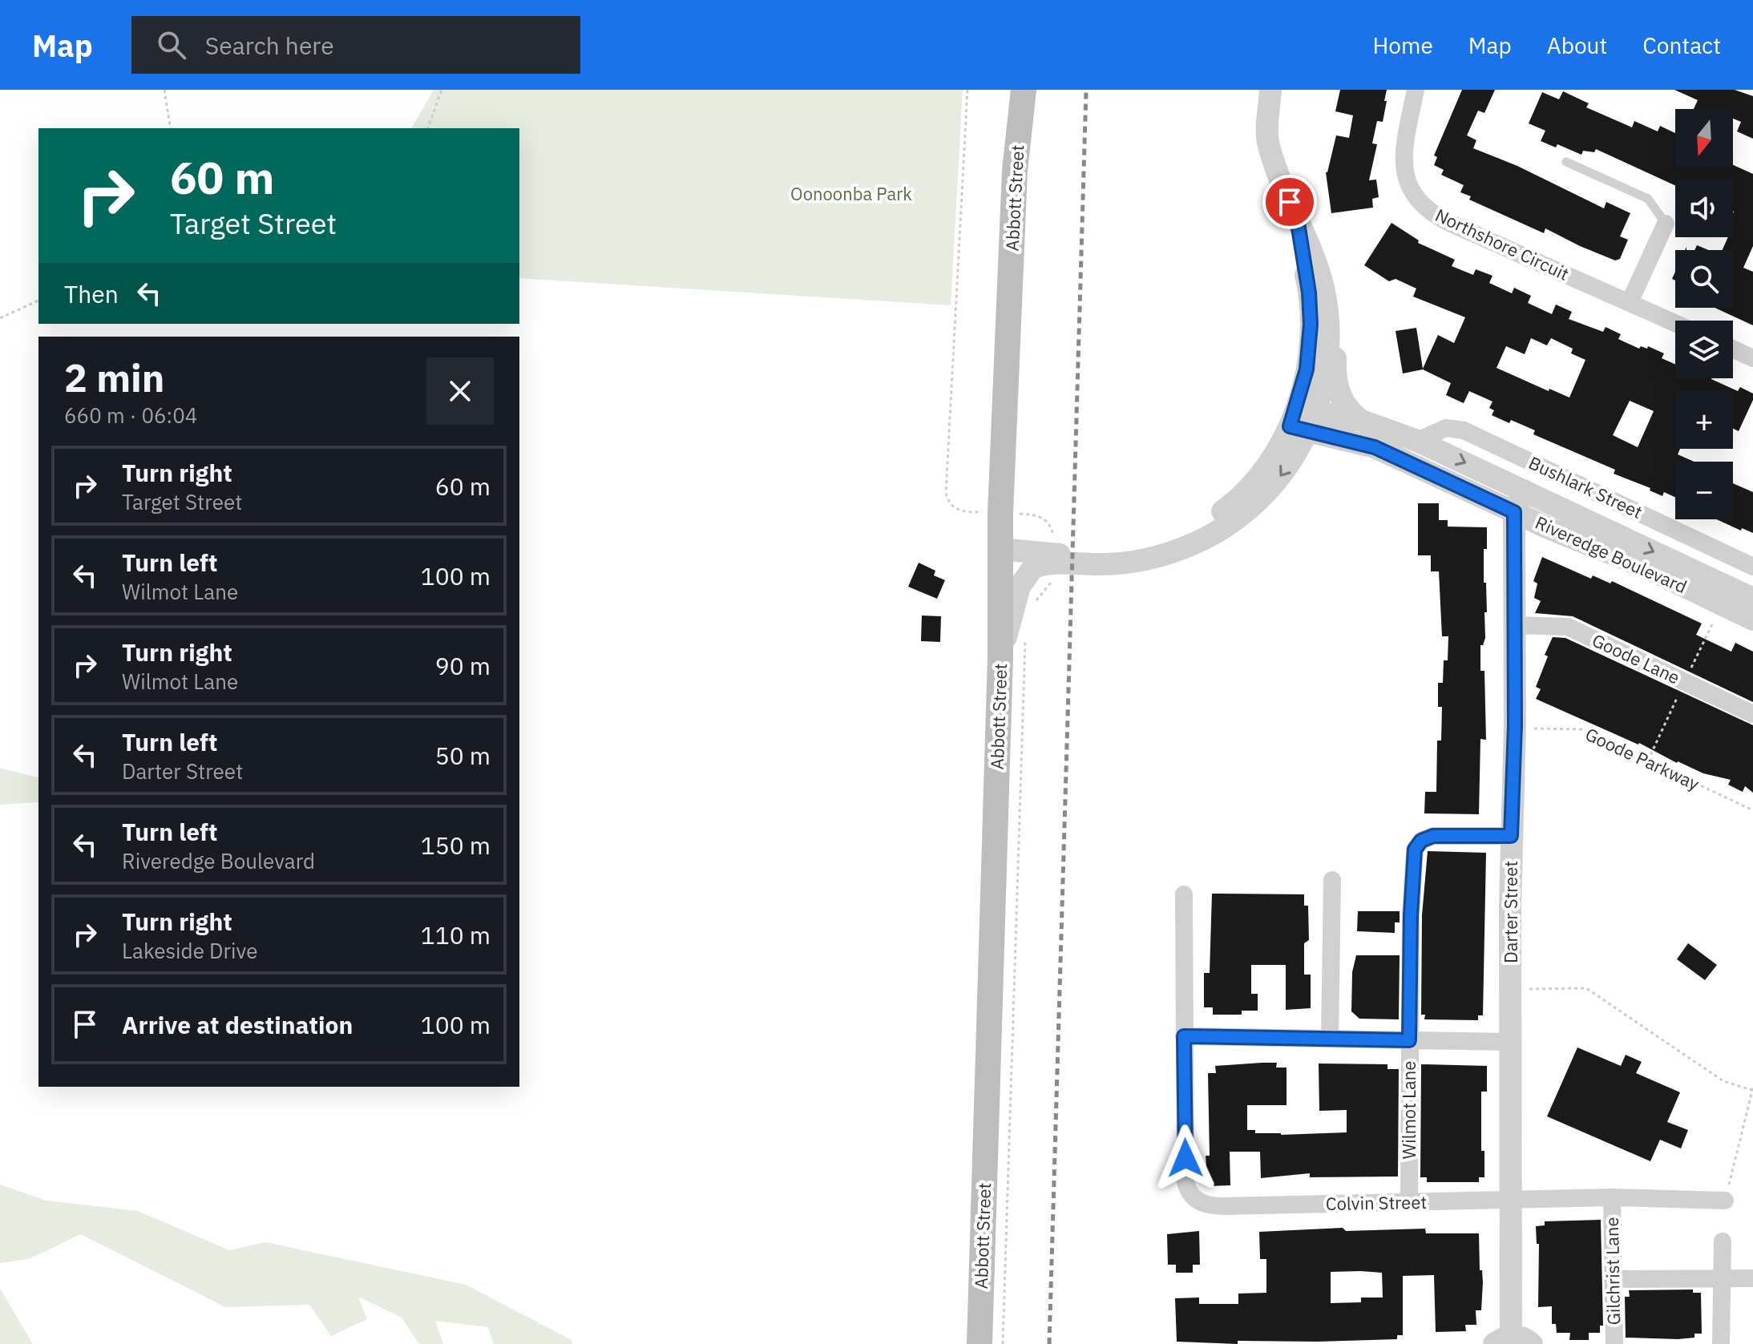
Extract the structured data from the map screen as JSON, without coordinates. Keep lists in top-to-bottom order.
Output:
{
  "streets": {
    "main road": ["Abbott Street"],
    "street": [
      "Northshore Circuit",
      "Bushlark Street",
      "Riveredge Boulevard",
      "Goode Lane",
      "Darter Street",
      "Wilmot Lane",
      "Colvin Street",
      "Gilchrist Lane"
    ],
    "path": ["Goode Parkway"]
  },
  "crossings": [
    ["Bushlark Street", "Riveredge Boulevard"],
    ["Riveredge Boulevard", "Darter Street"],
    ["Goode Lane", "Darter Street"],
    ["Darter Street", "Wilmot Lane"],
    ["Darter Street", "Colvin Street"],
    ["Wilmot Lane", "Colvin Street"],
    ["Colvin Street", "Gilchrist Lane"]
  ],
  "parks": ["Oonoonba Park"],
  "north": "bottom",
  "page": {
    "header": "Map",
    "search": "Search here",
    "nav": [
      "Home",
      "Map",
      "About",
      "Contact"
    ],
    "map_buttons": ["+", "−"],
    "turn": ["60 m", "Target Street"],
    "then": "Then",
    "heading": ["2 min", "660 m · 06:04"],
    "list": [
      {
        "name": "Turn right",
        "note": "Target Street",
        "value": "60 m"
      },
      {
        "name": "Turn left",
        "note": "Wilmot Lane",
        "value": "100 m"
      },
      {
        "name": "Turn right",
        "note": "Wilmot Lane",
        "value": "90 m"
      },
      {
        "name": "Turn left",
        "note": "Darter Street",
        "value": "50 m"
      },
      {
        "name": "Turn left",
        "note": "Riveredge Boulevard",
        "value": "150 m"
      },
      {
        "name": "Turn right",
        "note": "Lakeside Drive",
        "value": "110 m"
      },
      {
        "name": "Arrive at destination",
        "value": "100 m"
      }
    ]
  }
}
